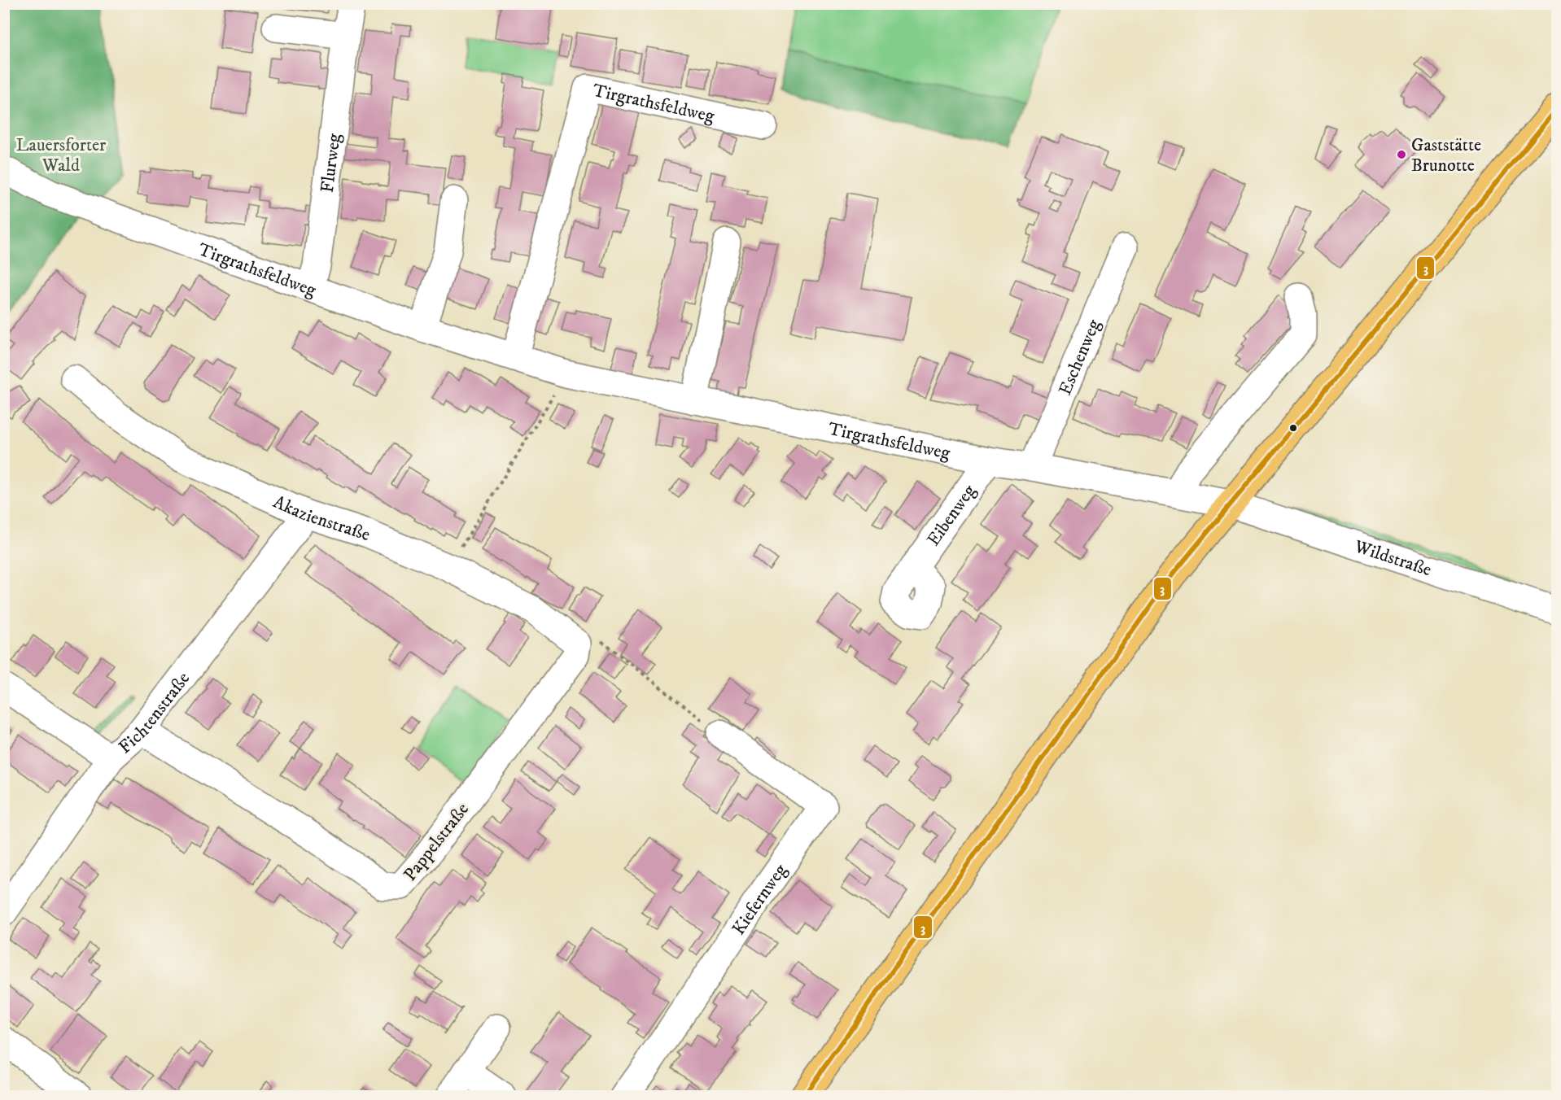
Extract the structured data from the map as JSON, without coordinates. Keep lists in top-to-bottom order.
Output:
{
  "streets": {
    "street": [
      "Tirgrathsfeldweg",
      "Flurweg",
      "Eschenweg",
      "Eibenweg",
      "Akazienstraße",
      "Wildstraße",
      "Fichtenstraße",
      "Pappelstraße",
      "Kiefernweg"
    ]
  },
  "crossings": [
    ["Tirgrathsfeldweg", "Flurweg"],
    ["Tirgrathsfeldweg", "Eschenweg"],
    ["Tirgrathsfeldweg", "Eibenweg"],
    ["Tirgrathsfeldweg", "Wildstraße"],
    ["Akazienstraße", "Fichtenstraße"],
    ["Akazienstraße", "Pappelstraße"],
    ["Fichtenstraße", "Pappelstraße"]
  ],
  "parks": ["Lauersforter Wald"],
  "places": ["Gaststätte Brunotte"],
  "lines": ["transit line 3"]
}
